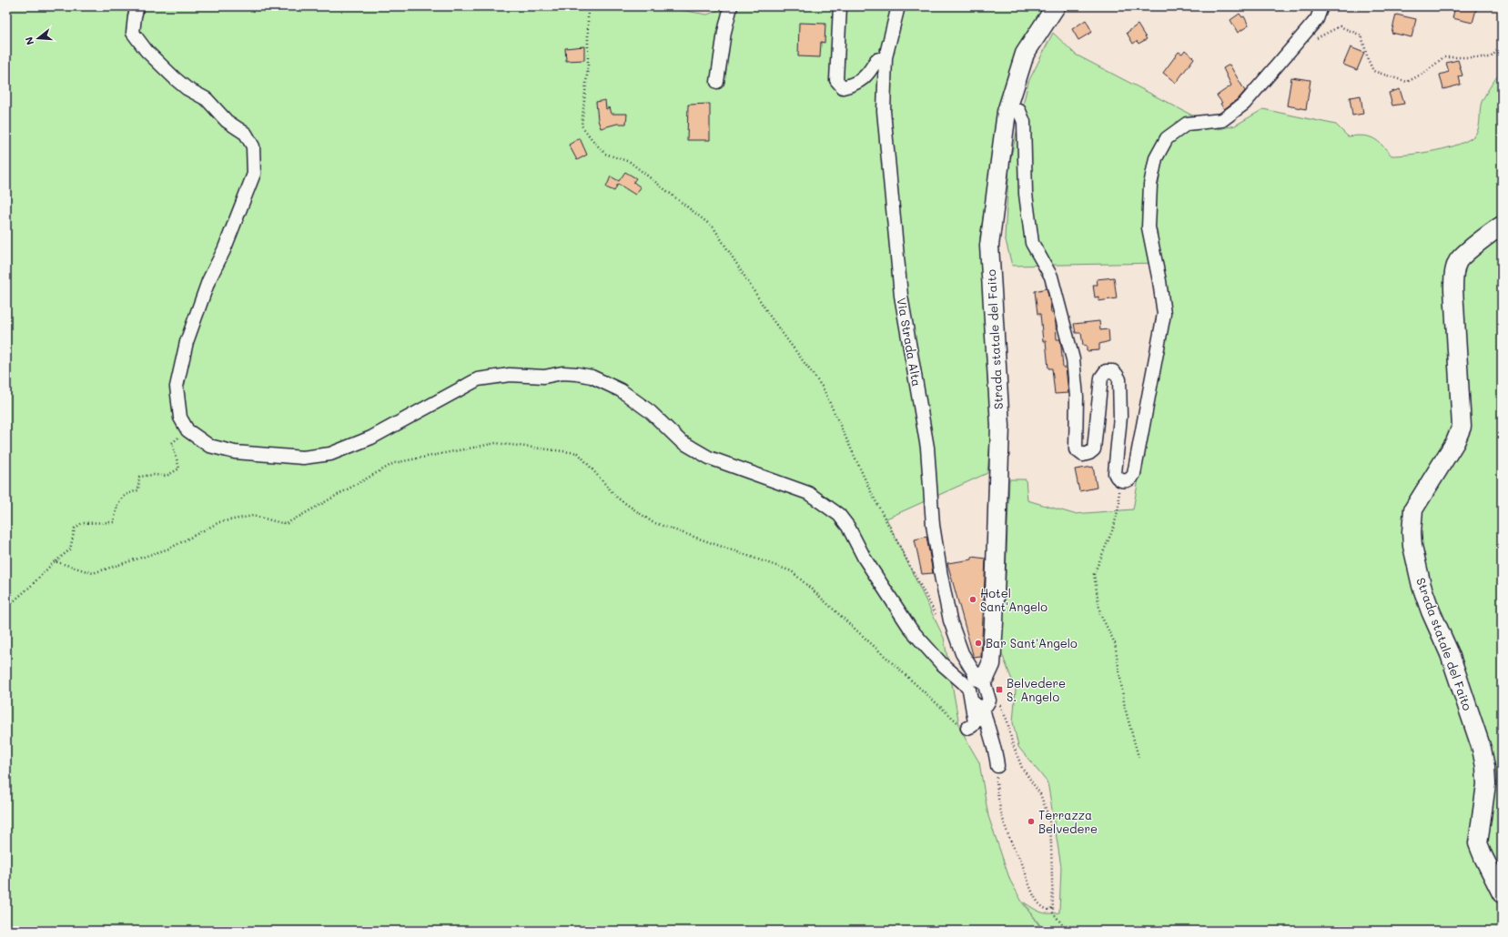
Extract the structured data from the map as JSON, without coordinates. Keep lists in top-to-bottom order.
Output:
{
  "streets": {
    "street": ["Strada statale del Faito", "Via Strada Alta"]
  },
  "crossings": [
    ["Strada statale del Faito", "Via Strada Alta"]
  ],
  "places": {
    "other": ["Hotel Sant'Angelo", "Bar Sant'Angelo", "Terrazza Belvedere"],
    "transit": ["Belvedere S. Angelo"]
  },
  "north": "left"
}
